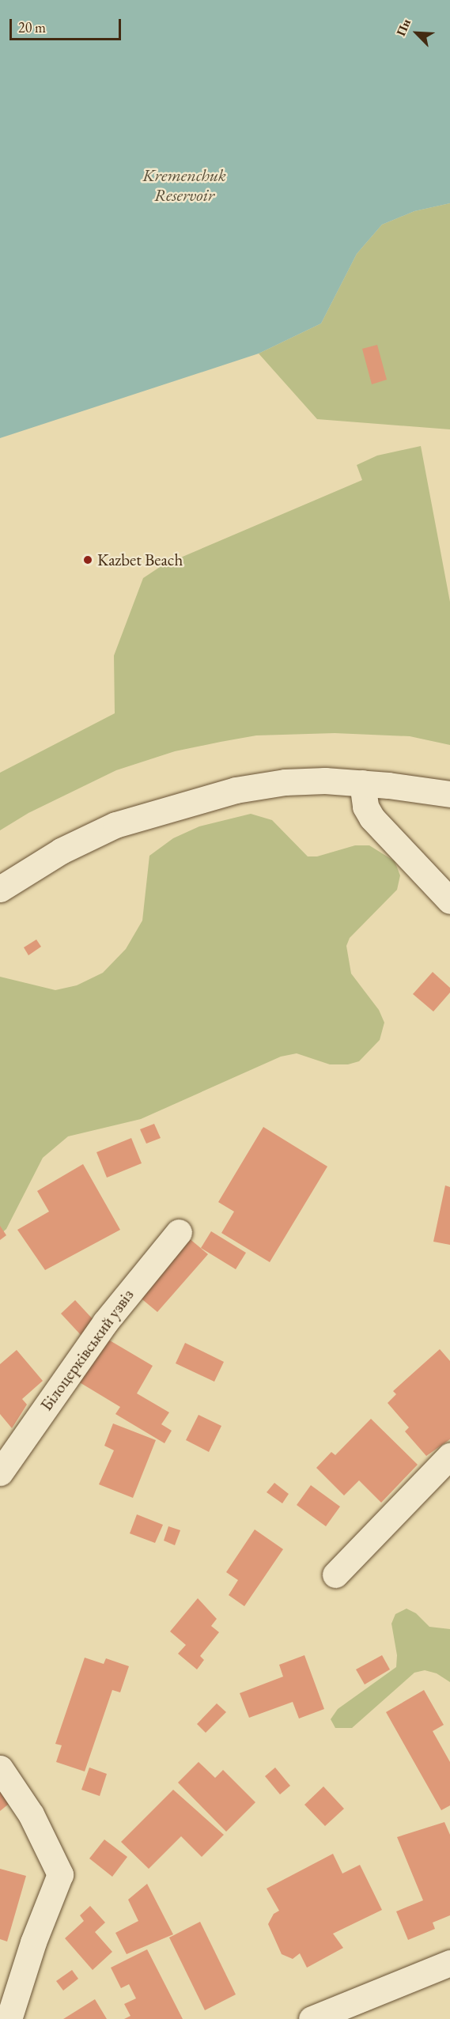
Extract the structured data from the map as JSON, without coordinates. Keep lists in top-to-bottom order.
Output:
{
  "streets": {
    "street": ["Білоцерківський узвіз"]
  },
  "water": ["Kremenchuk Reservoir"],
  "places": ["Kazbet Beach"],
  "scale_bar": "20 m",
  "north": "top left"
}
